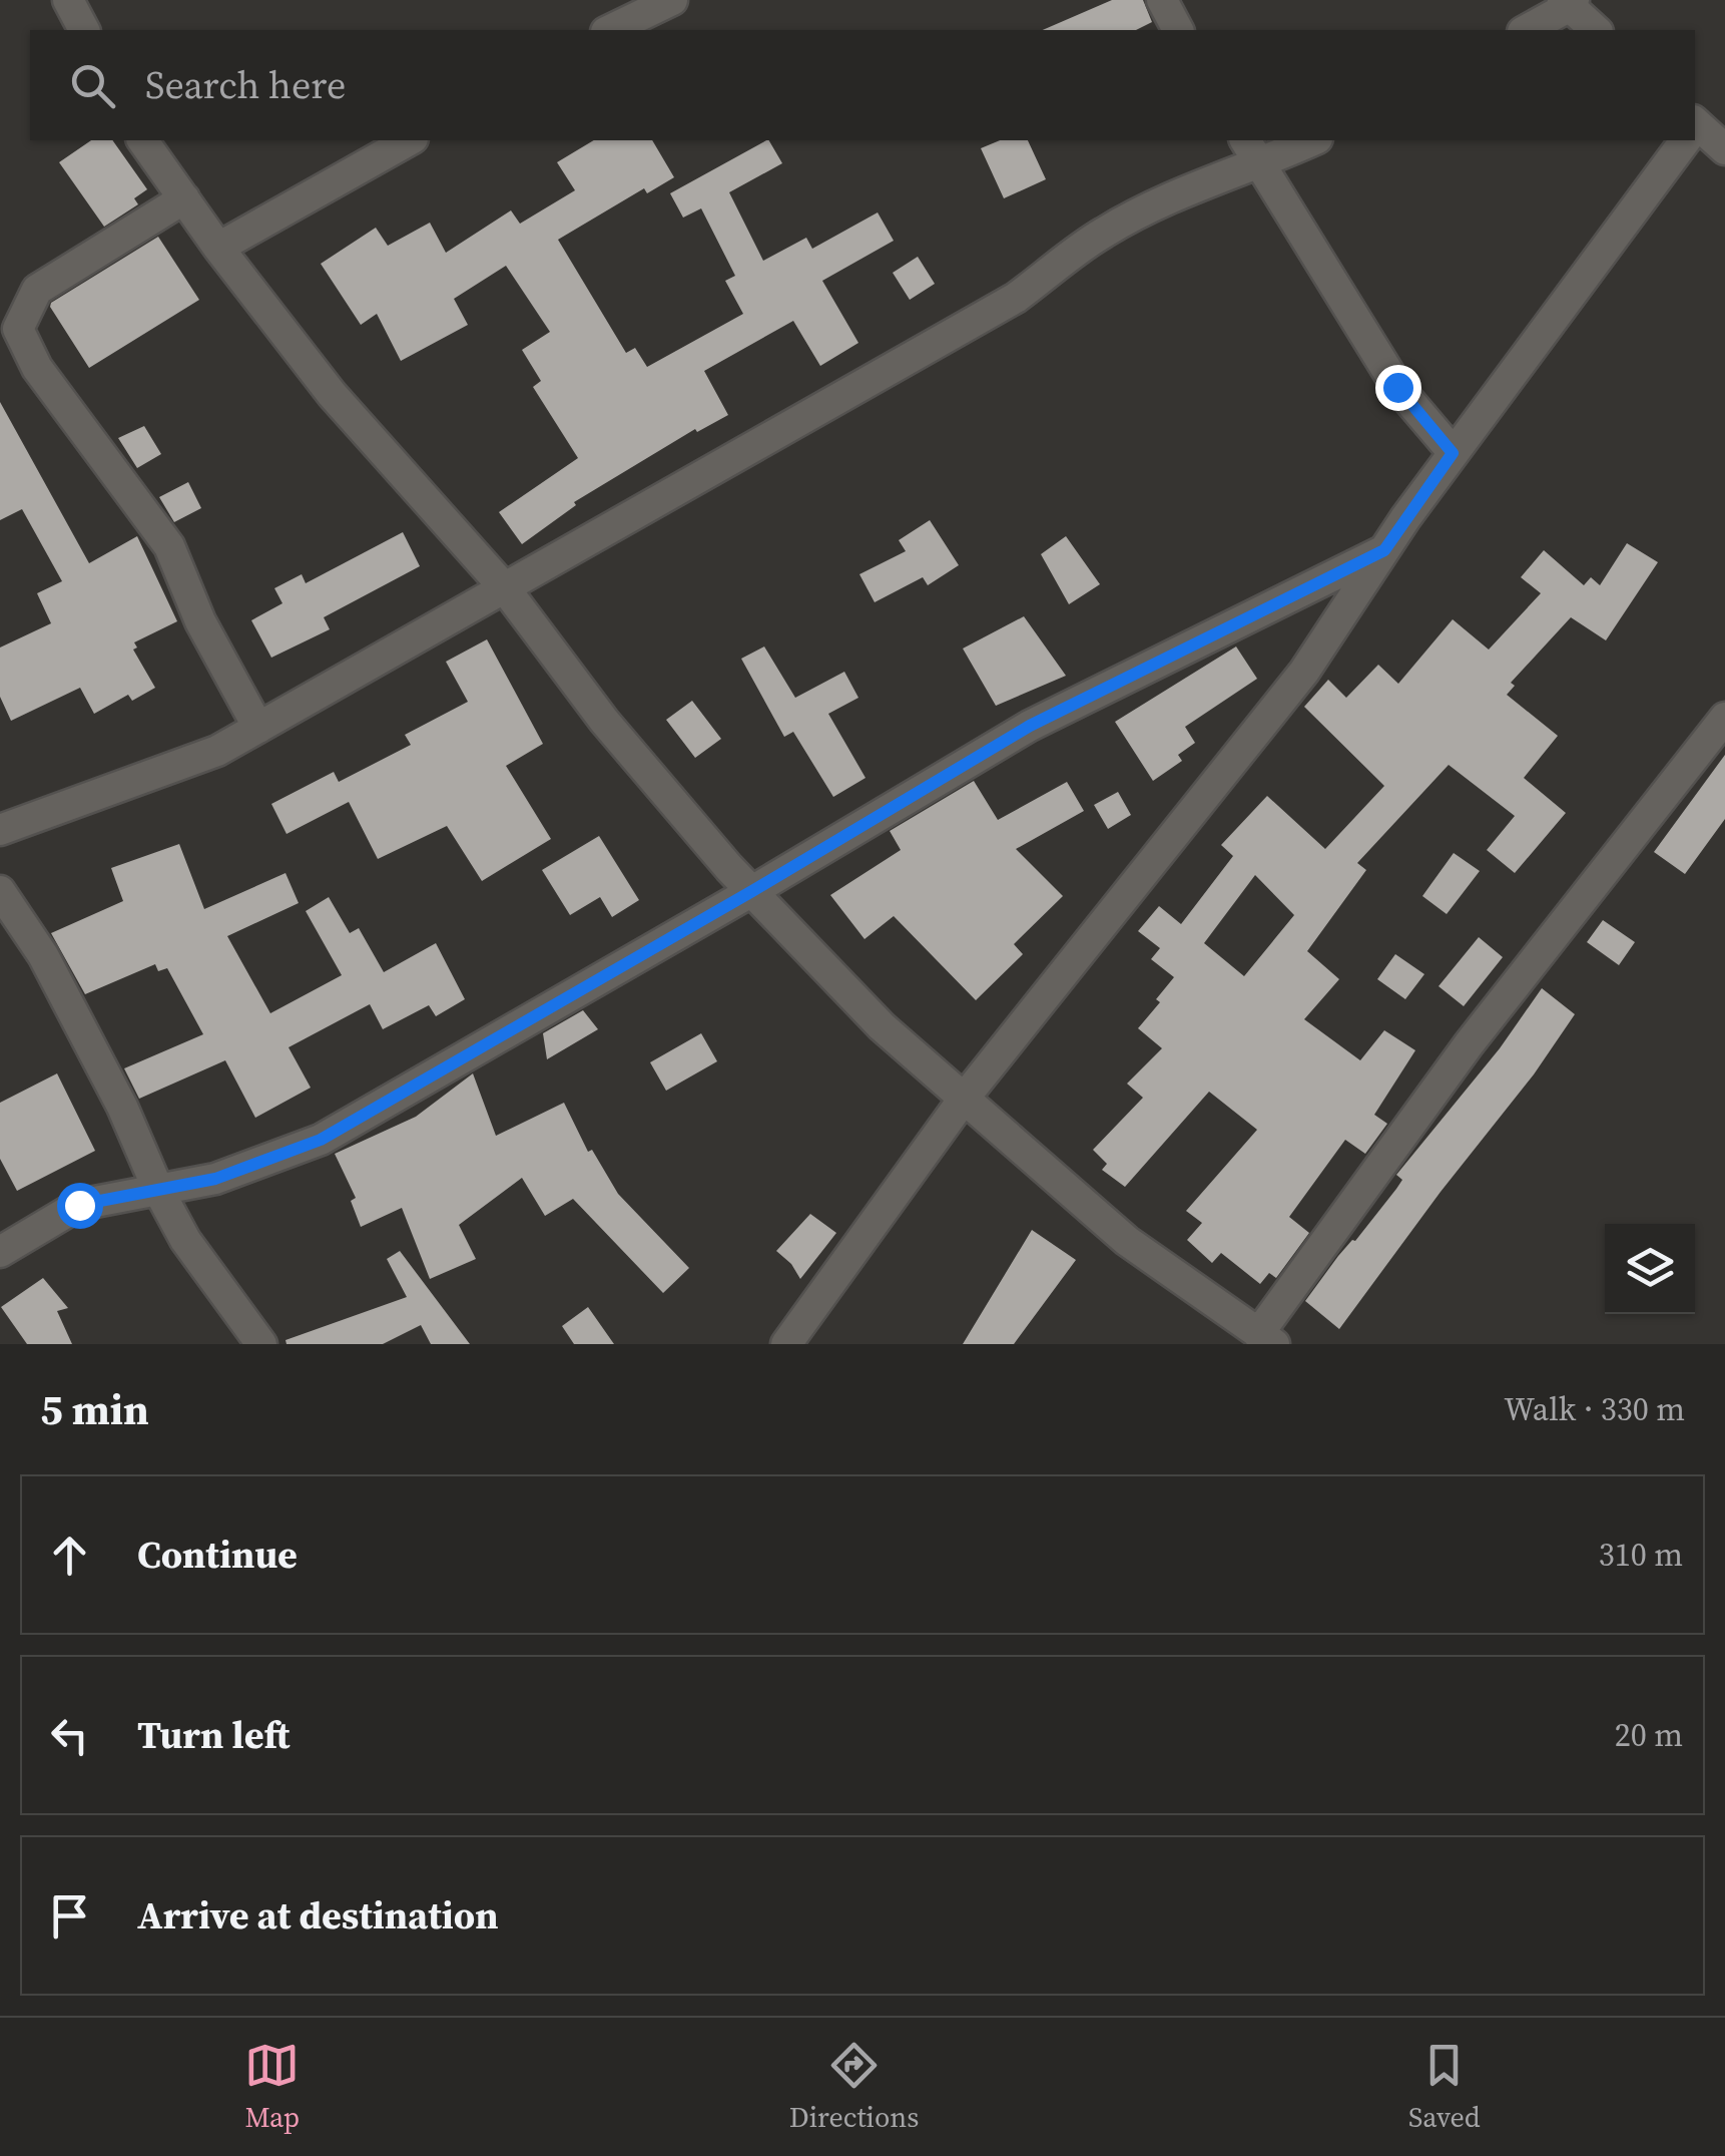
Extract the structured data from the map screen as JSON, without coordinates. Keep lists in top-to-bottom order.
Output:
{
  "page": {
    "search": "Search here",
    "heading": ["5 min", "Walk · 330 m"],
    "list": [
      ["Continue", "310 m"],
      ["Turn left", "20 m"],
      "Arrive at destination"
    ],
    "nav": ["Map", "Directions", "Saved"]
  }
}
